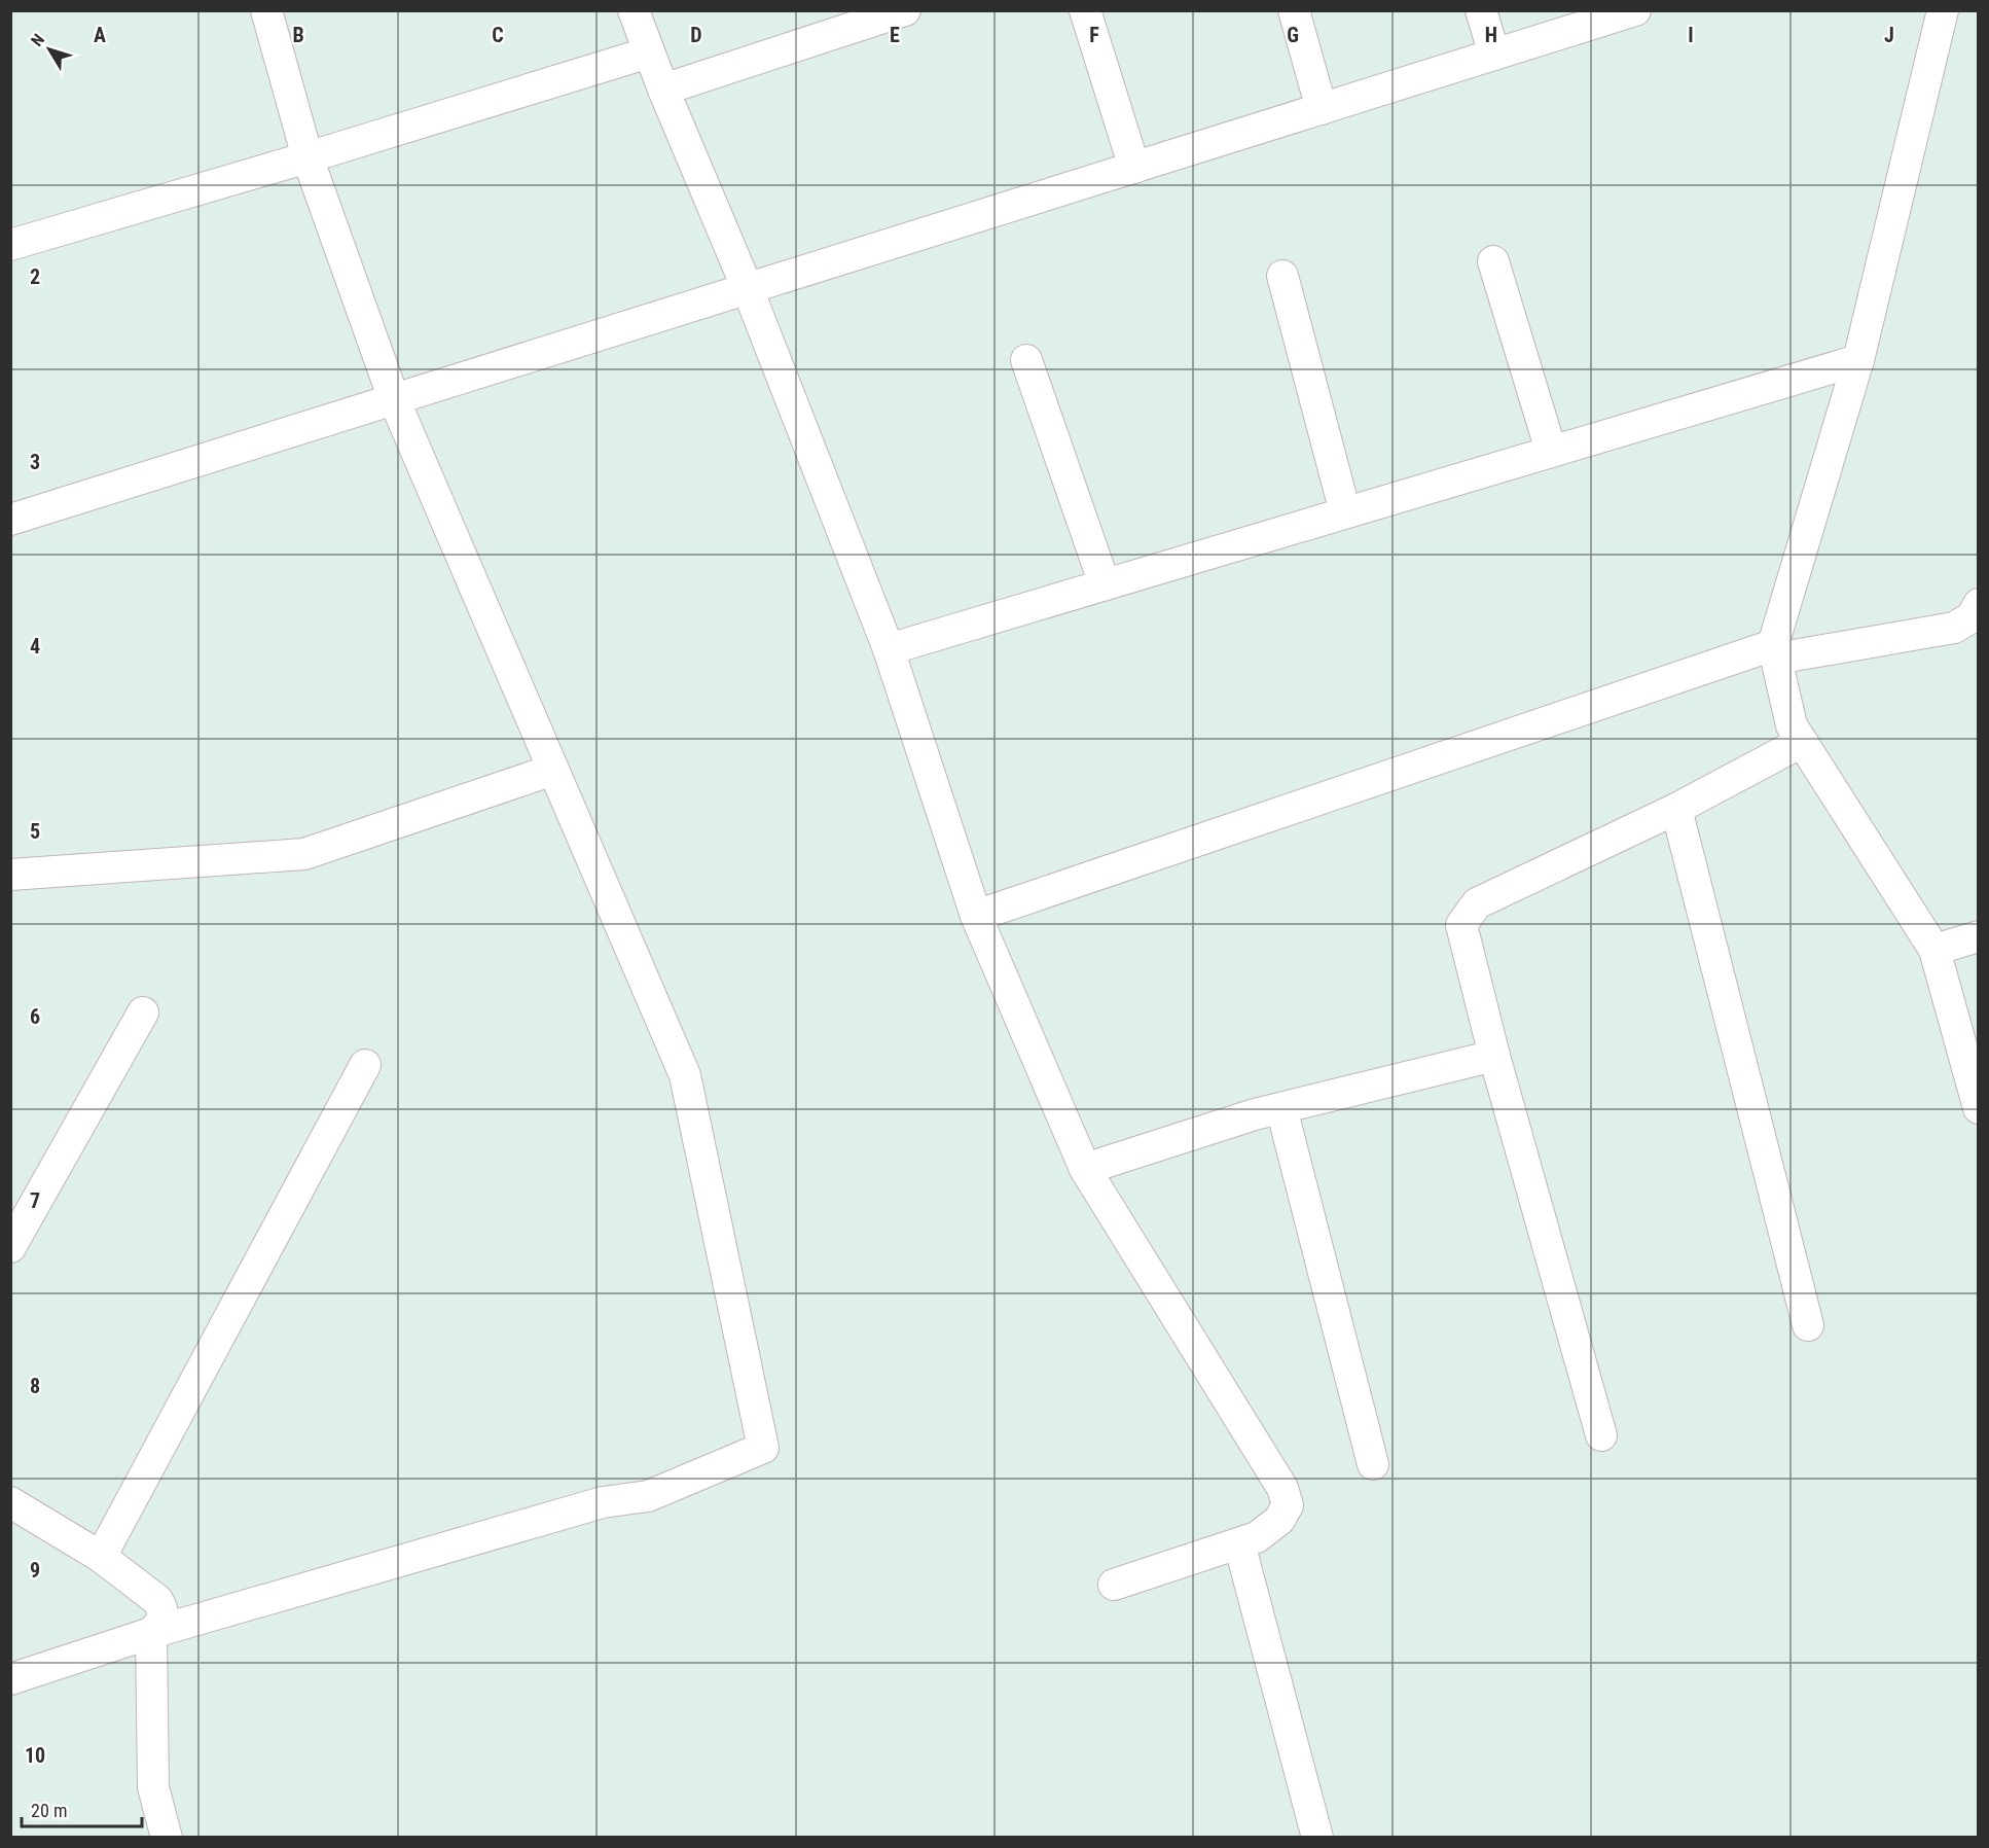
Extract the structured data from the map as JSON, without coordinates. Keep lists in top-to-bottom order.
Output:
{
  "scale_bar": "20 m",
  "north": "top left",
  "grid": {
    "columns": [
      "A",
      "B",
      "C",
      "D",
      "E",
      "F",
      "G",
      "H",
      "I",
      "J"
    ],
    "rows": [
      "2",
      "3",
      "4",
      "5",
      "6",
      "7",
      "8",
      "9",
      "10"
    ]
  }
}
